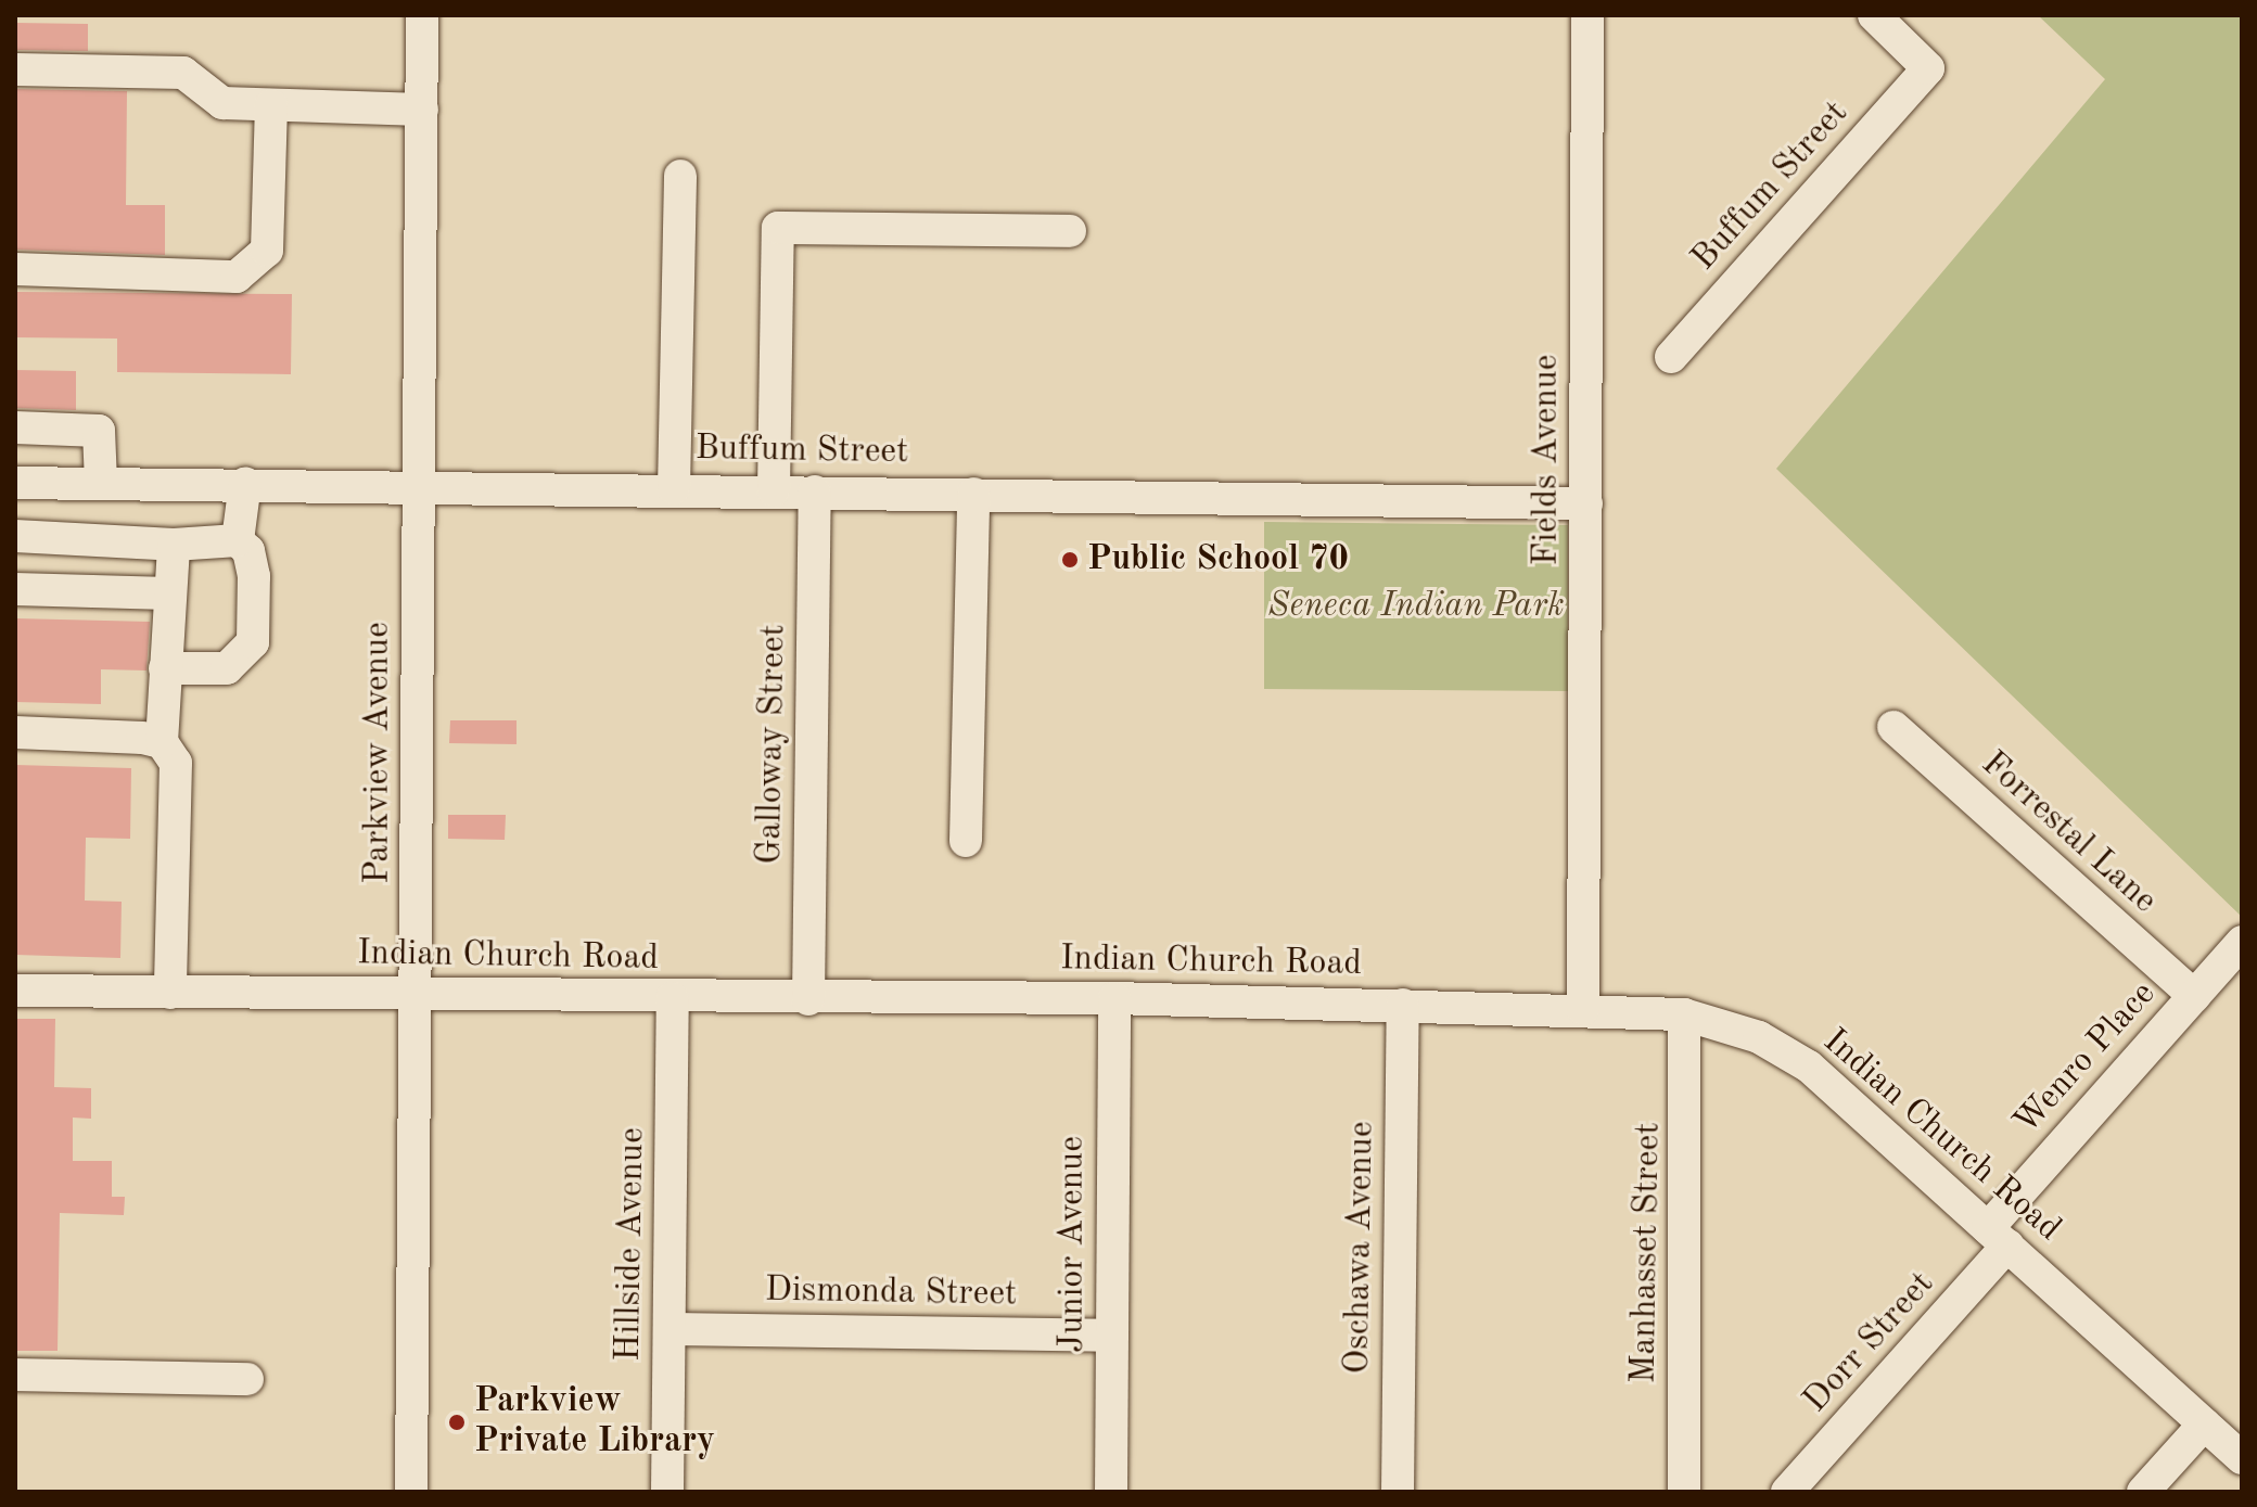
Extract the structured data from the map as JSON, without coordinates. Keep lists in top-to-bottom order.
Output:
{
  "streets": {
    "street": [
      "Buffum Street",
      "Fields Avenue",
      "Galloway Street",
      "Parkview Avenue",
      "Forrestal Lane",
      "Indian Church Road",
      "Wenro Place",
      "Hillside Avenue",
      "Junior Avenue",
      "Oschawa Avenue",
      "Manhasset Street",
      "Dismonda Street",
      "Dorr Street"
    ]
  },
  "crossings": [
    ["Buffum Street", "Fields Avenue"],
    ["Buffum Street", "Galloway Street"],
    ["Buffum Street", "Parkview Avenue"],
    ["Fields Avenue", "Indian Church Road"],
    ["Galloway Street", "Indian Church Road"],
    ["Parkview Avenue", "Indian Church Road"],
    ["Forrestal Lane", "Wenro Place"],
    ["Indian Church Road", "Wenro Place"],
    ["Indian Church Road", "Hillside Avenue"],
    ["Indian Church Road", "Junior Avenue"],
    ["Indian Church Road", "Oschawa Avenue"],
    ["Indian Church Road", "Manhasset Street"],
    ["Indian Church Road", "Dorr Street"],
    ["Wenro Place", "Dorr Street"],
    ["Hillside Avenue", "Dismonda Street"],
    ["Junior Avenue", "Dismonda Street"]
  ],
  "parks": ["Seneca Indian Park"],
  "places": ["Public School 70", "Parkview Private Library"]
}
